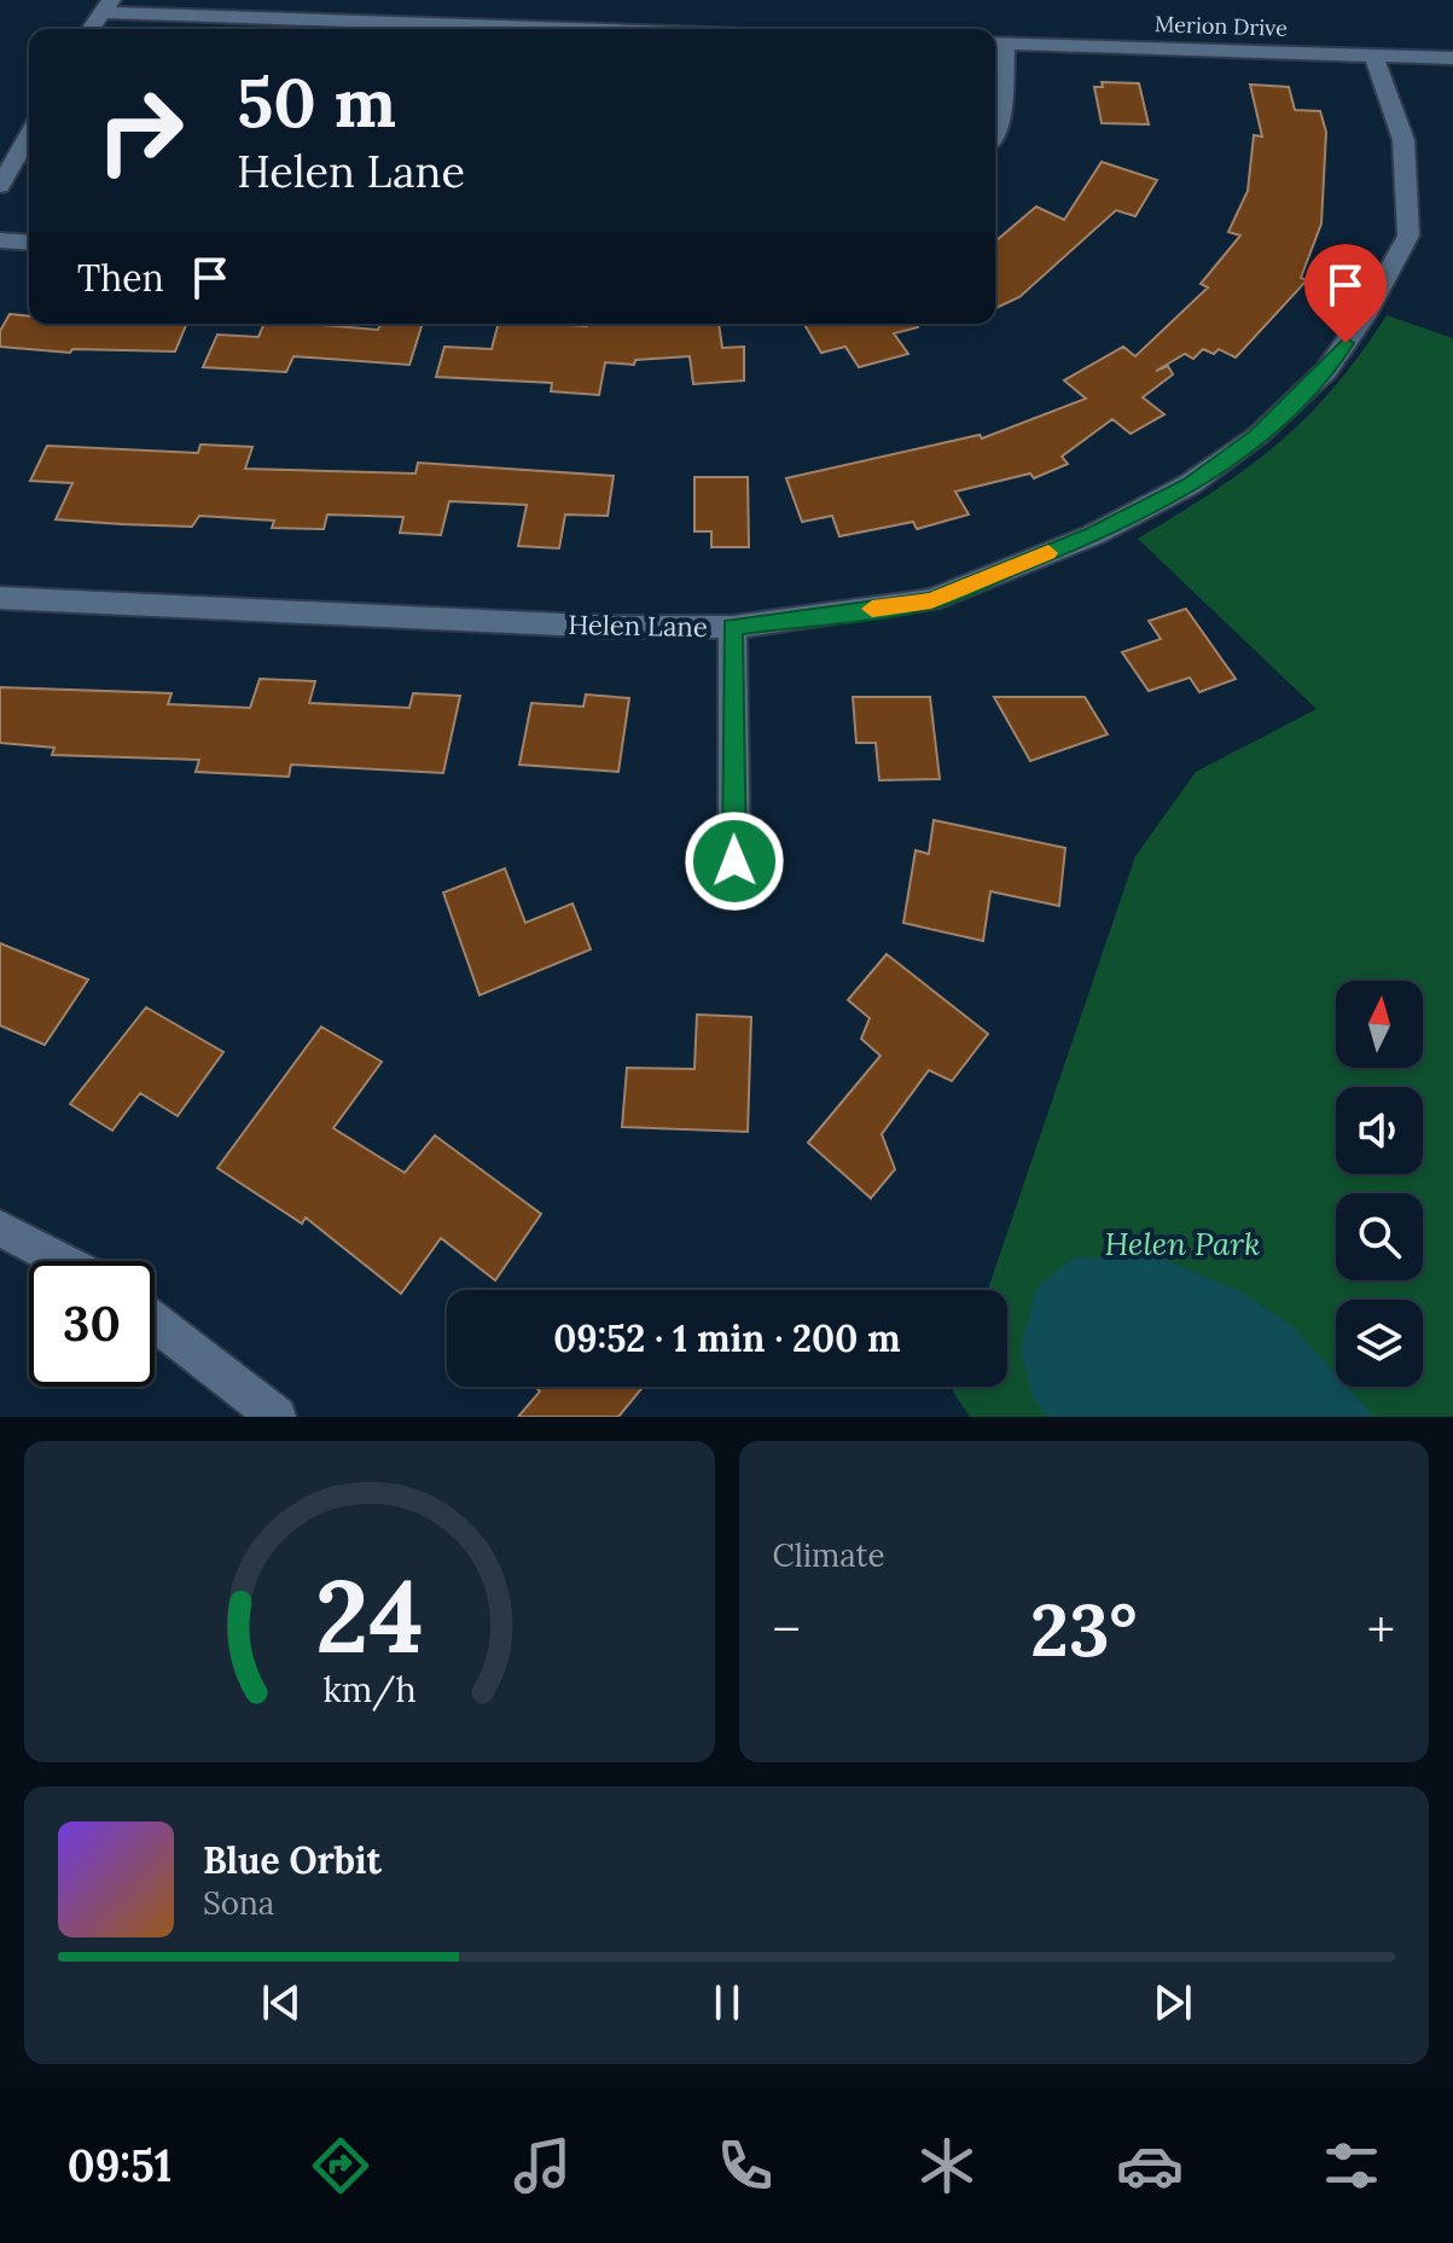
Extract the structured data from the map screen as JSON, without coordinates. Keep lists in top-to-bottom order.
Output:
{
  "streets": {
    "street": ["Merion Drive", "Helen Lane"]
  },
  "crossings": [
    ["Merion Drive", "Helen Lane"]
  ],
  "parks": ["Helen Park"],
  "north": "top",
  "page": {
    "turn": ["50 m", "Helen Lane"],
    "then": "Then",
    "limit": "30",
    "trip": "09:52 · 1 min · 200 m",
    "tile": "Climate",
    "heat": ["−", "23°", "+"],
    "song": ["Blue Orbit", "Sona"],
    "tabs": "09:51",
    "gauge": ["24", "km/h"]
  }
}
